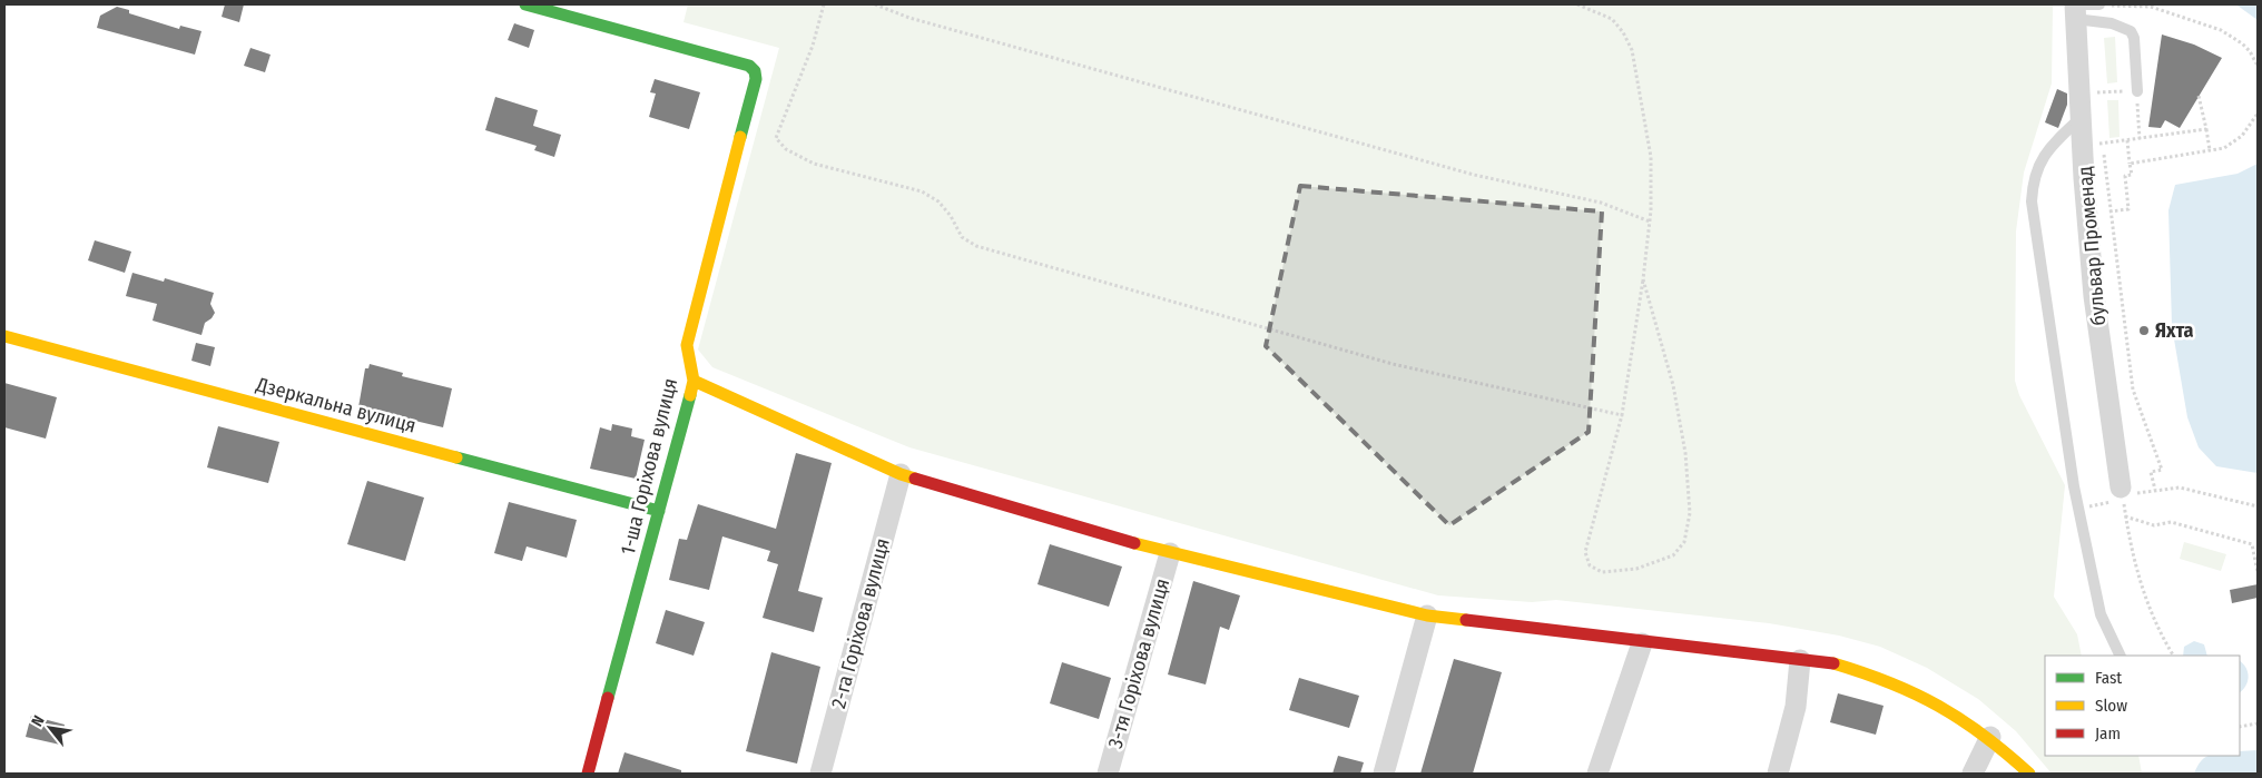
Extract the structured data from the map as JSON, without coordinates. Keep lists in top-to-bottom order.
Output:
{
  "streets": {
    "street": [
      "бульвар Променад",
      "Дзеркальна вулиця",
      "1-ша Горіхова вулиця",
      "2-га Горіхова вулиця",
      "3-тя Горіхова вулиця"
    ]
  },
  "crossings": [
    ["Дзеркальна вулиця", "1-ша Горіхова вулиця"]
  ],
  "places": ["Яхта"],
  "legend": ["Fast", "Slow", "Jam"],
  "north": "top left"
}
